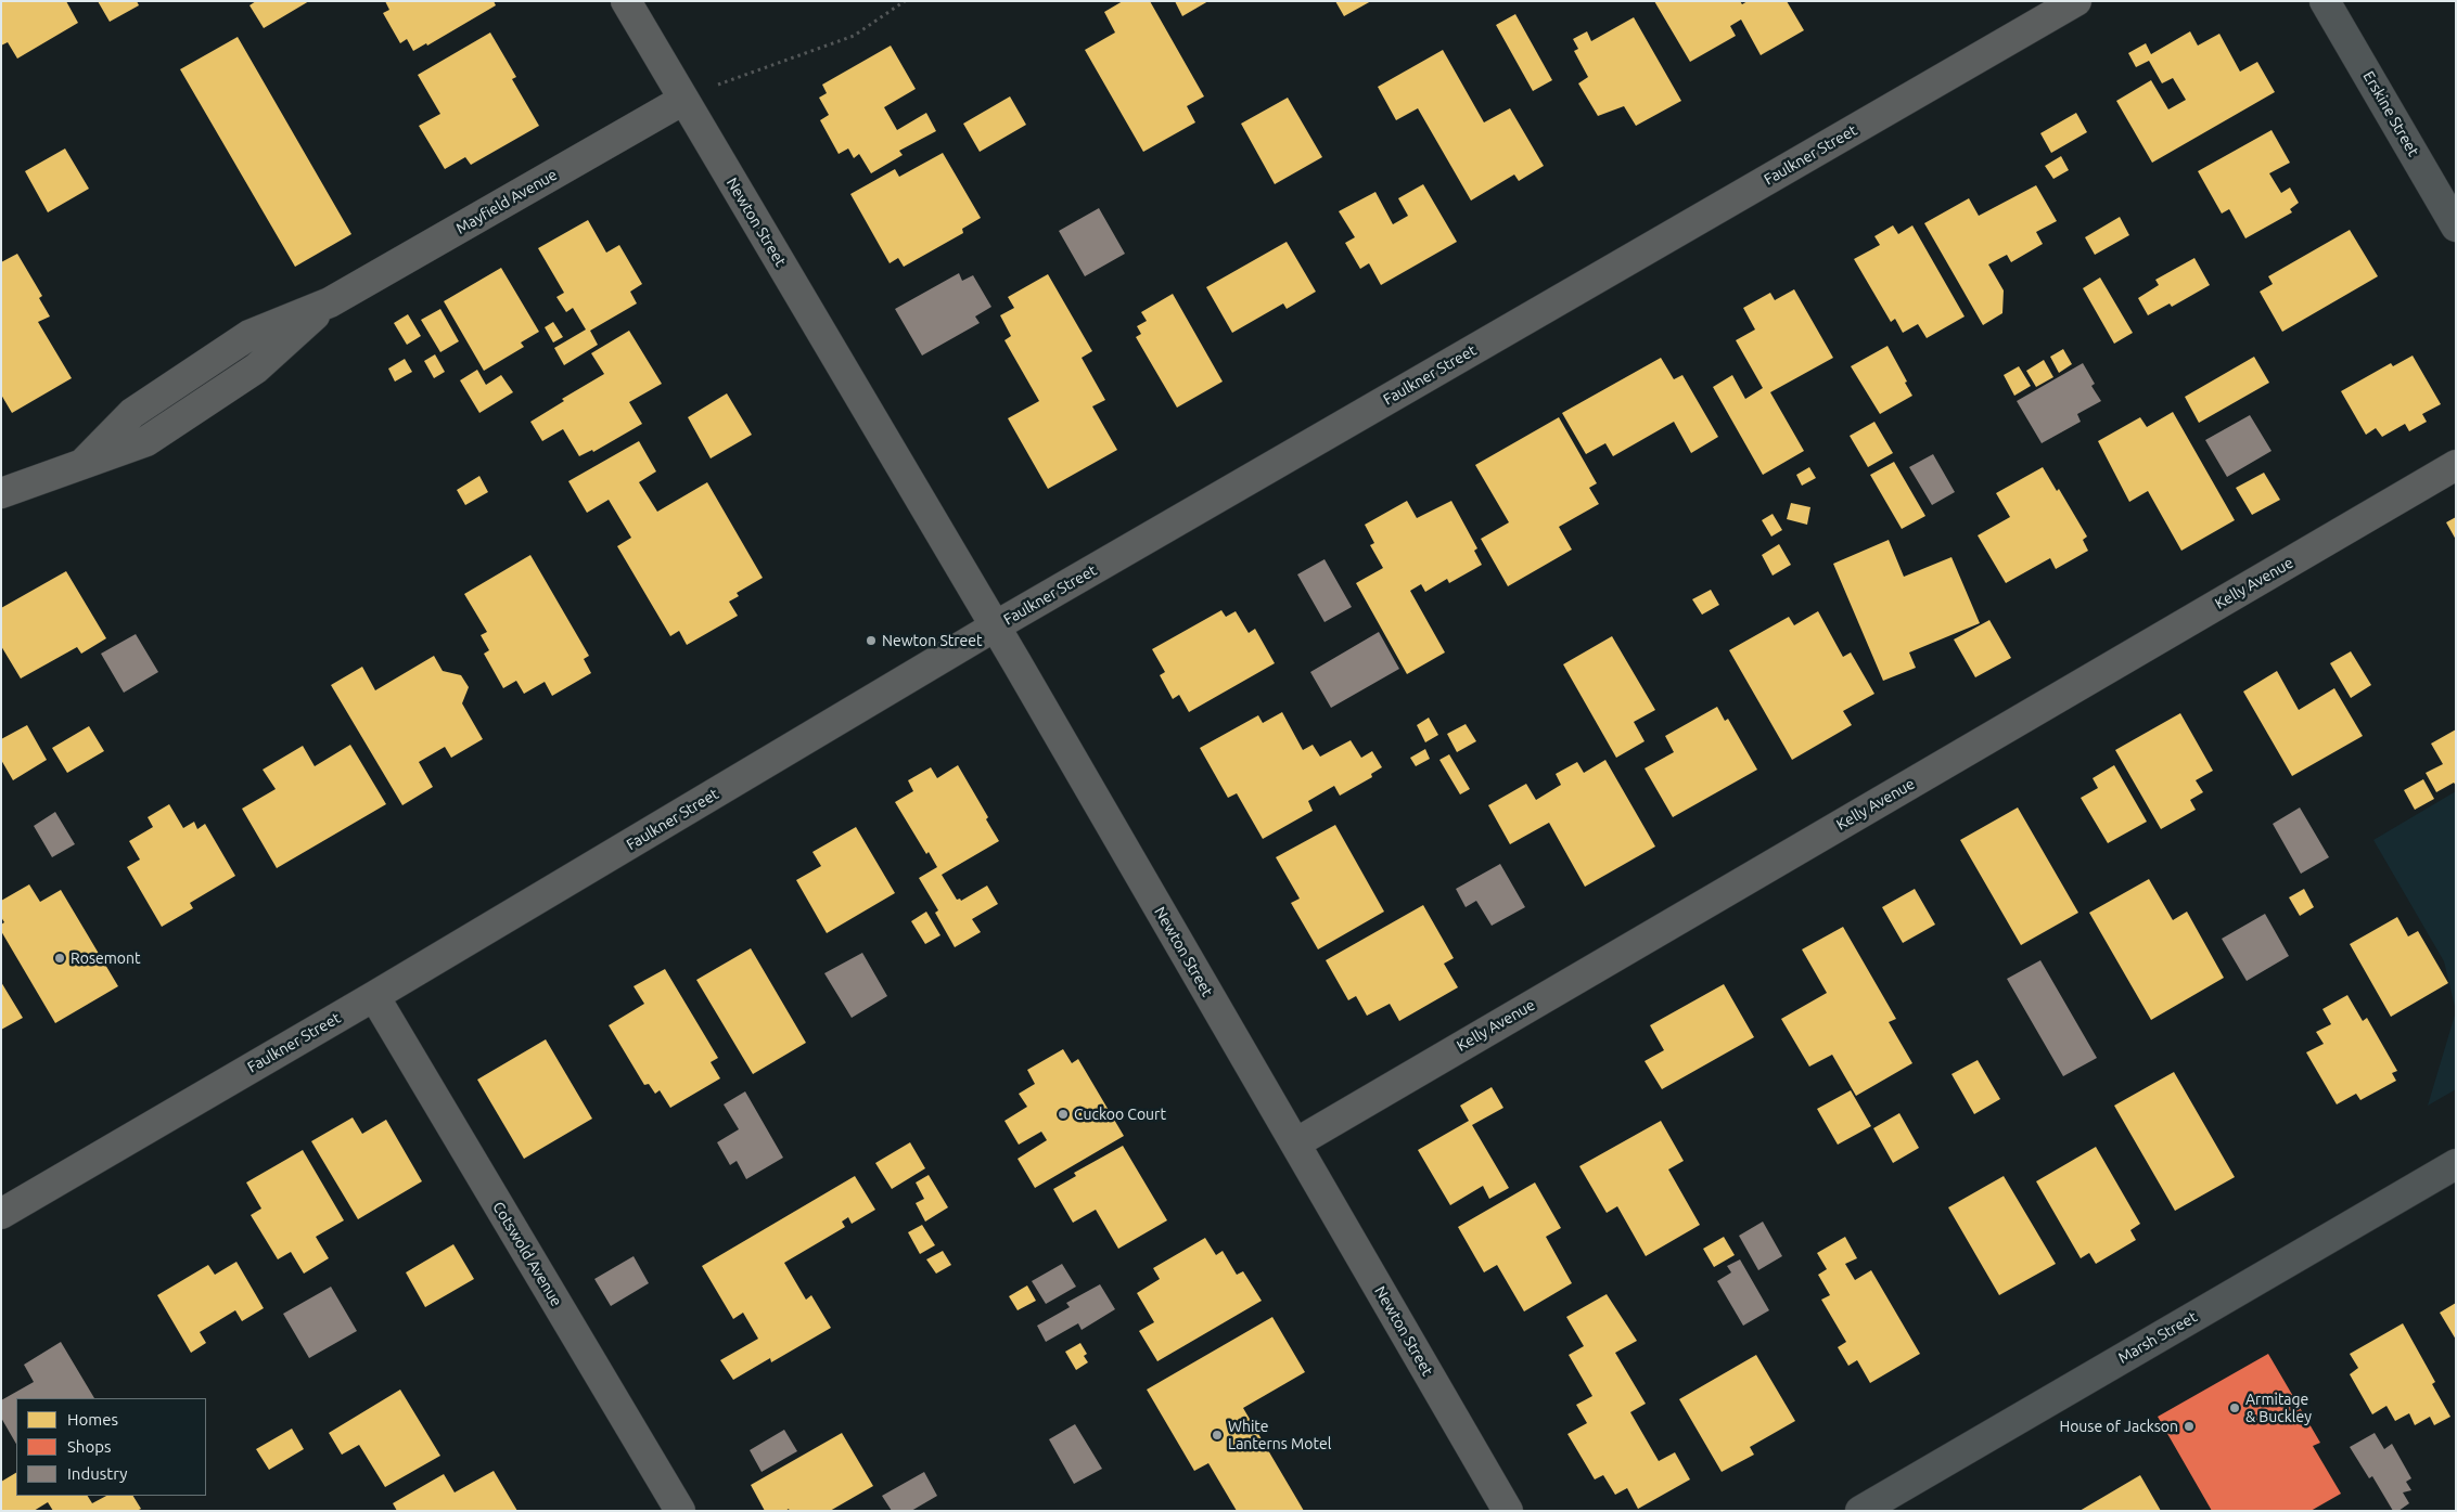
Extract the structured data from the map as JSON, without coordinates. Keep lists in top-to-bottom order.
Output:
{
  "streets": {
    "main road": ["Erskine Street", "Marsh Street"],
    "street": [
      "Faulkner Street",
      "Mayfield Avenue",
      "Newton Street",
      "Kelly Avenue",
      "Cotswold Avenue"
    ]
  },
  "crossings": [
    ["Faulkner Street", "Newton Street"],
    ["Faulkner Street", "Cotswold Avenue"],
    ["Mayfield Avenue", "Newton Street"],
    ["Newton Street", "Kelly Avenue"]
  ],
  "places": [
    "Newton Street",
    "Rosemont",
    "Cuckoo Court",
    "Armitage & Buckley",
    "House of Jackson",
    "White Lanterns Motel"
  ],
  "legend": ["Homes", "Shops", "Industry"]
}
